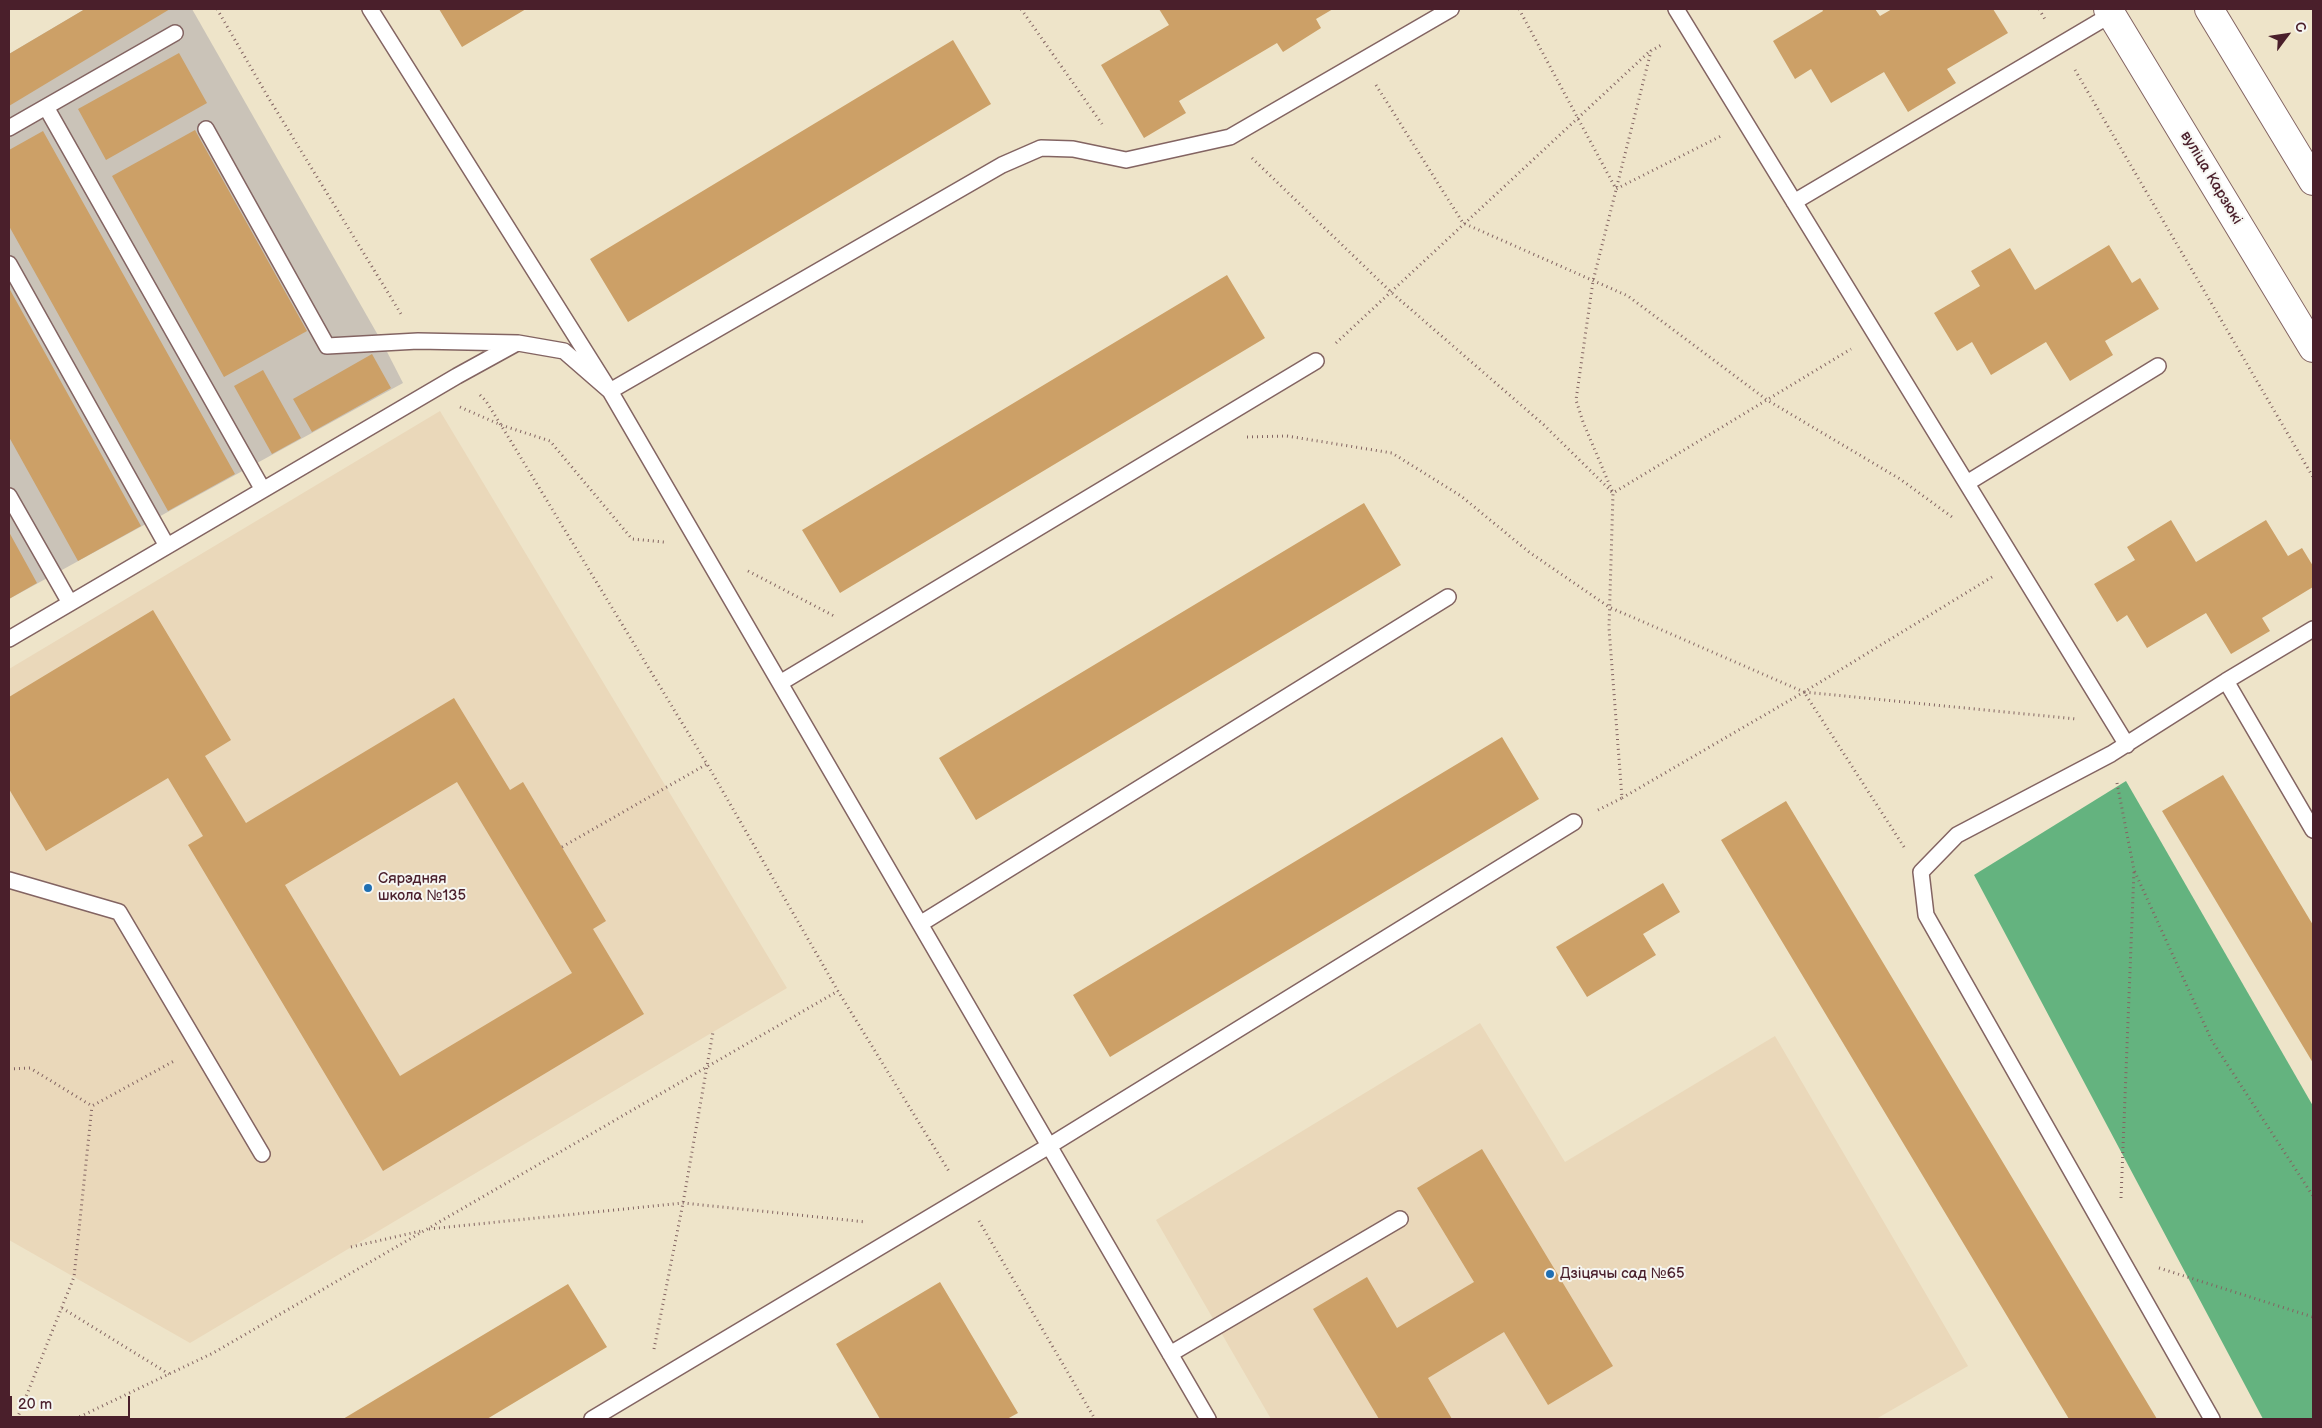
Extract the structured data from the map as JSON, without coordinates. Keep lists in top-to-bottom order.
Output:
{
  "streets": {
    "street": ["вуліца Карзюкі"]
  },
  "places": ["Сярэдняя школа №135", "Дзіцячы сад №65"],
  "scale_bar": "20 m",
  "north": "top right"
}
